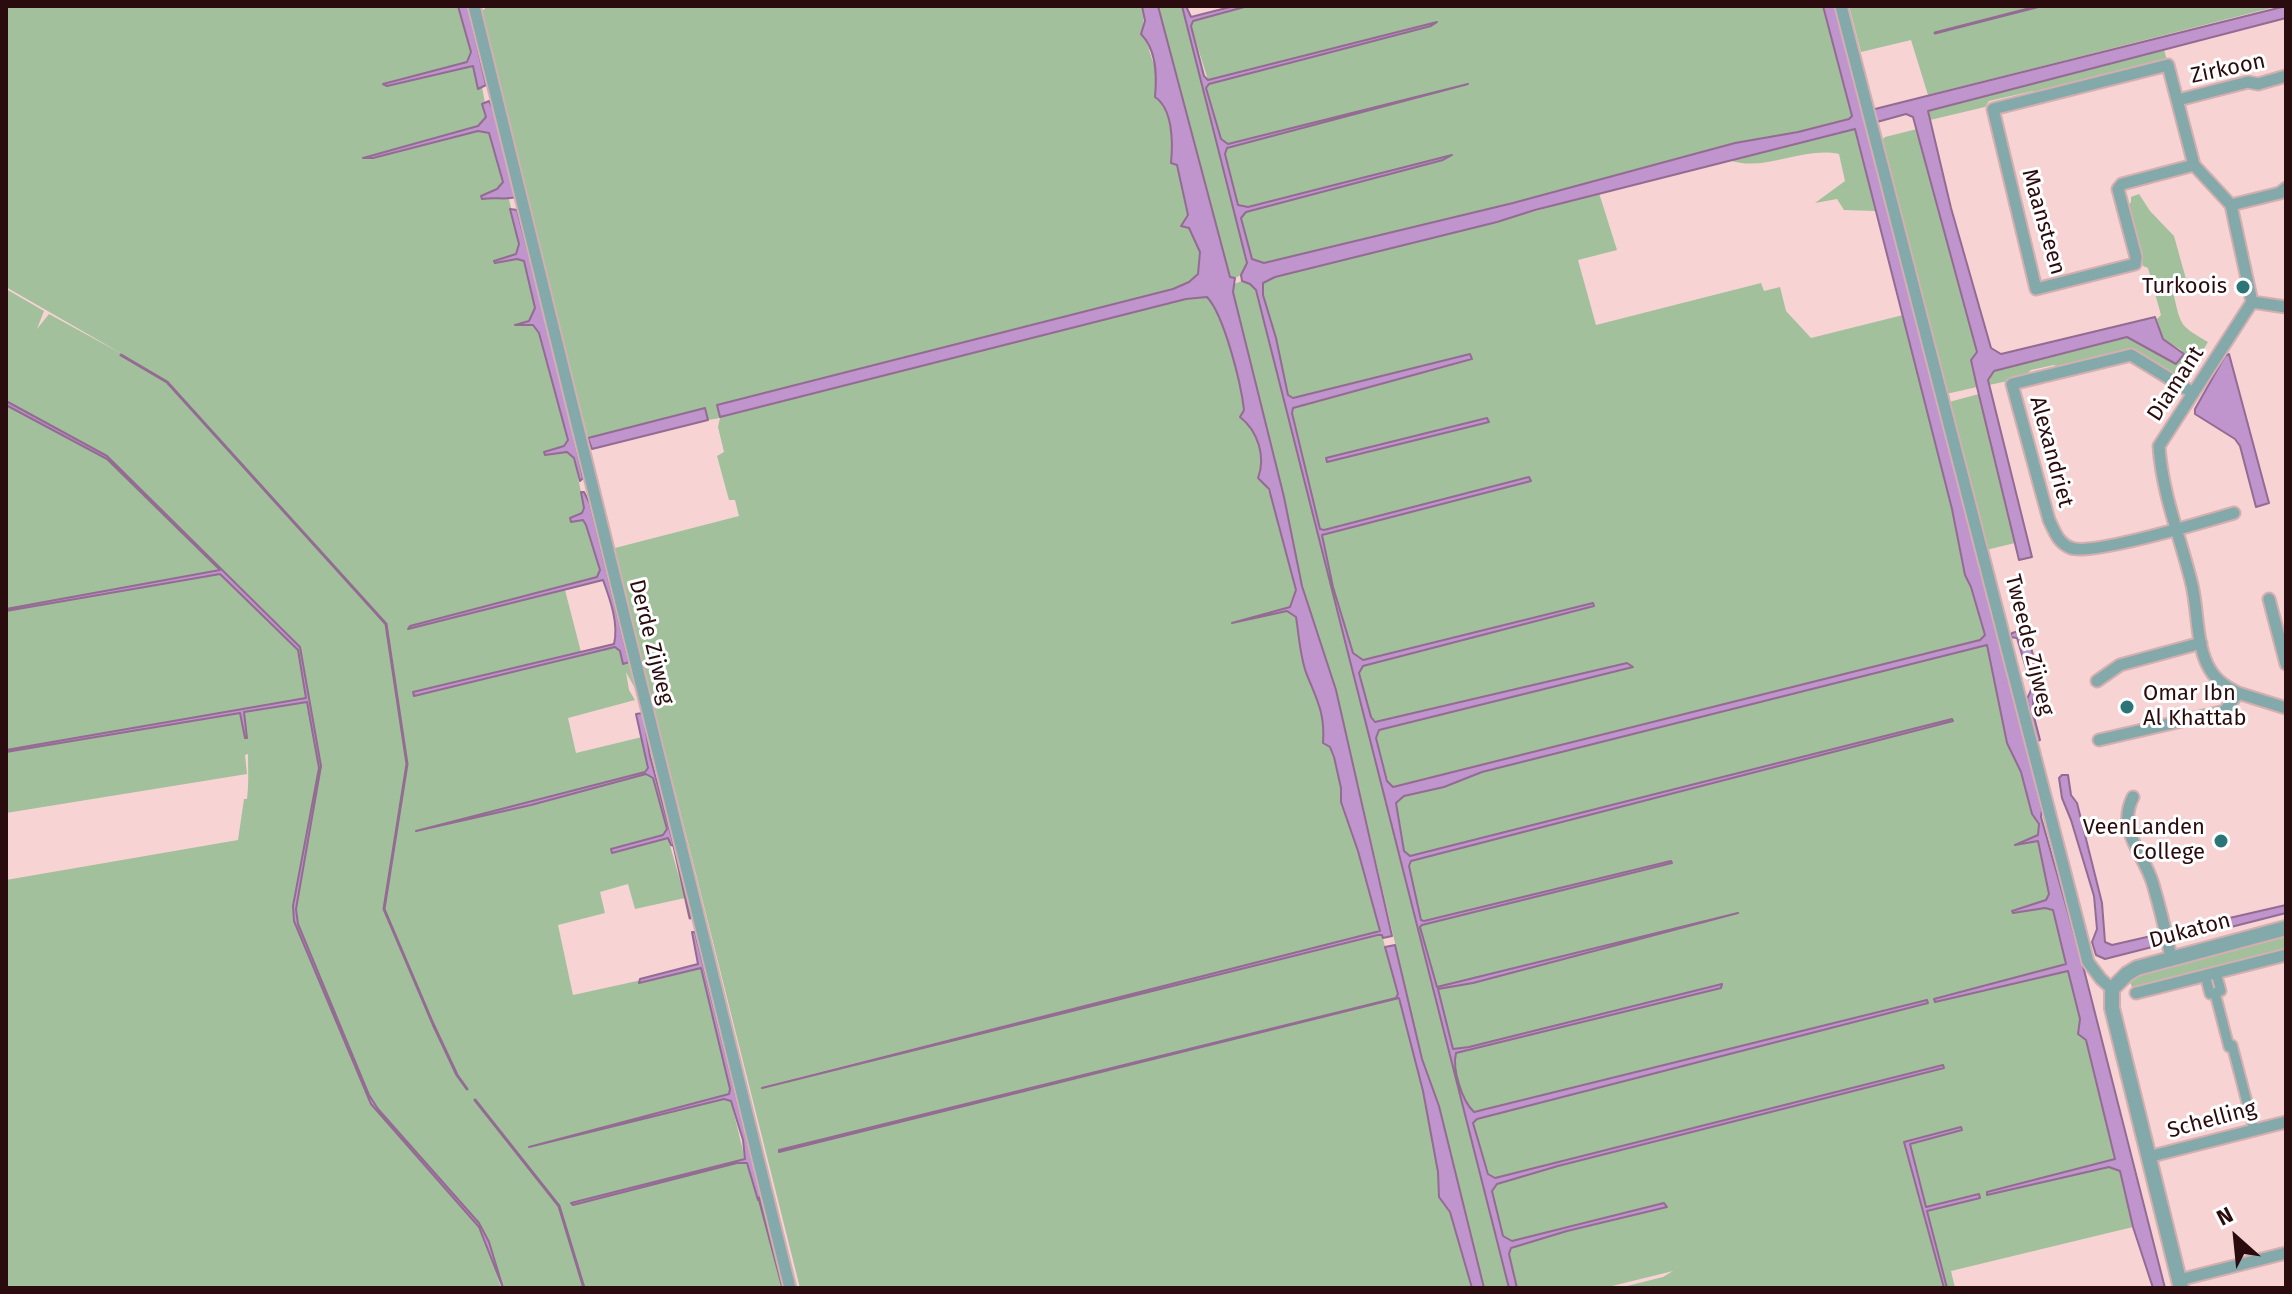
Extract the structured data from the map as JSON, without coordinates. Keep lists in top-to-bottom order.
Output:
{
  "streets": {
    "street": [
      "Zirkoon",
      "Maansteen",
      "Diamant",
      "Alexandriet",
      "Derde Zijweg",
      "Tweede Zijweg",
      "Dukaton",
      "Schelling"
    ]
  },
  "crossings": [
    ["Zirkoon", "Maansteen"],
    ["Diamant", "Alexandriet"],
    ["Tweede Zijweg", "Dukaton"]
  ],
  "places": ["Turkoois", "Omar Ibn Al Khattab", "VeenLanden College"],
  "north": "top left"
}
